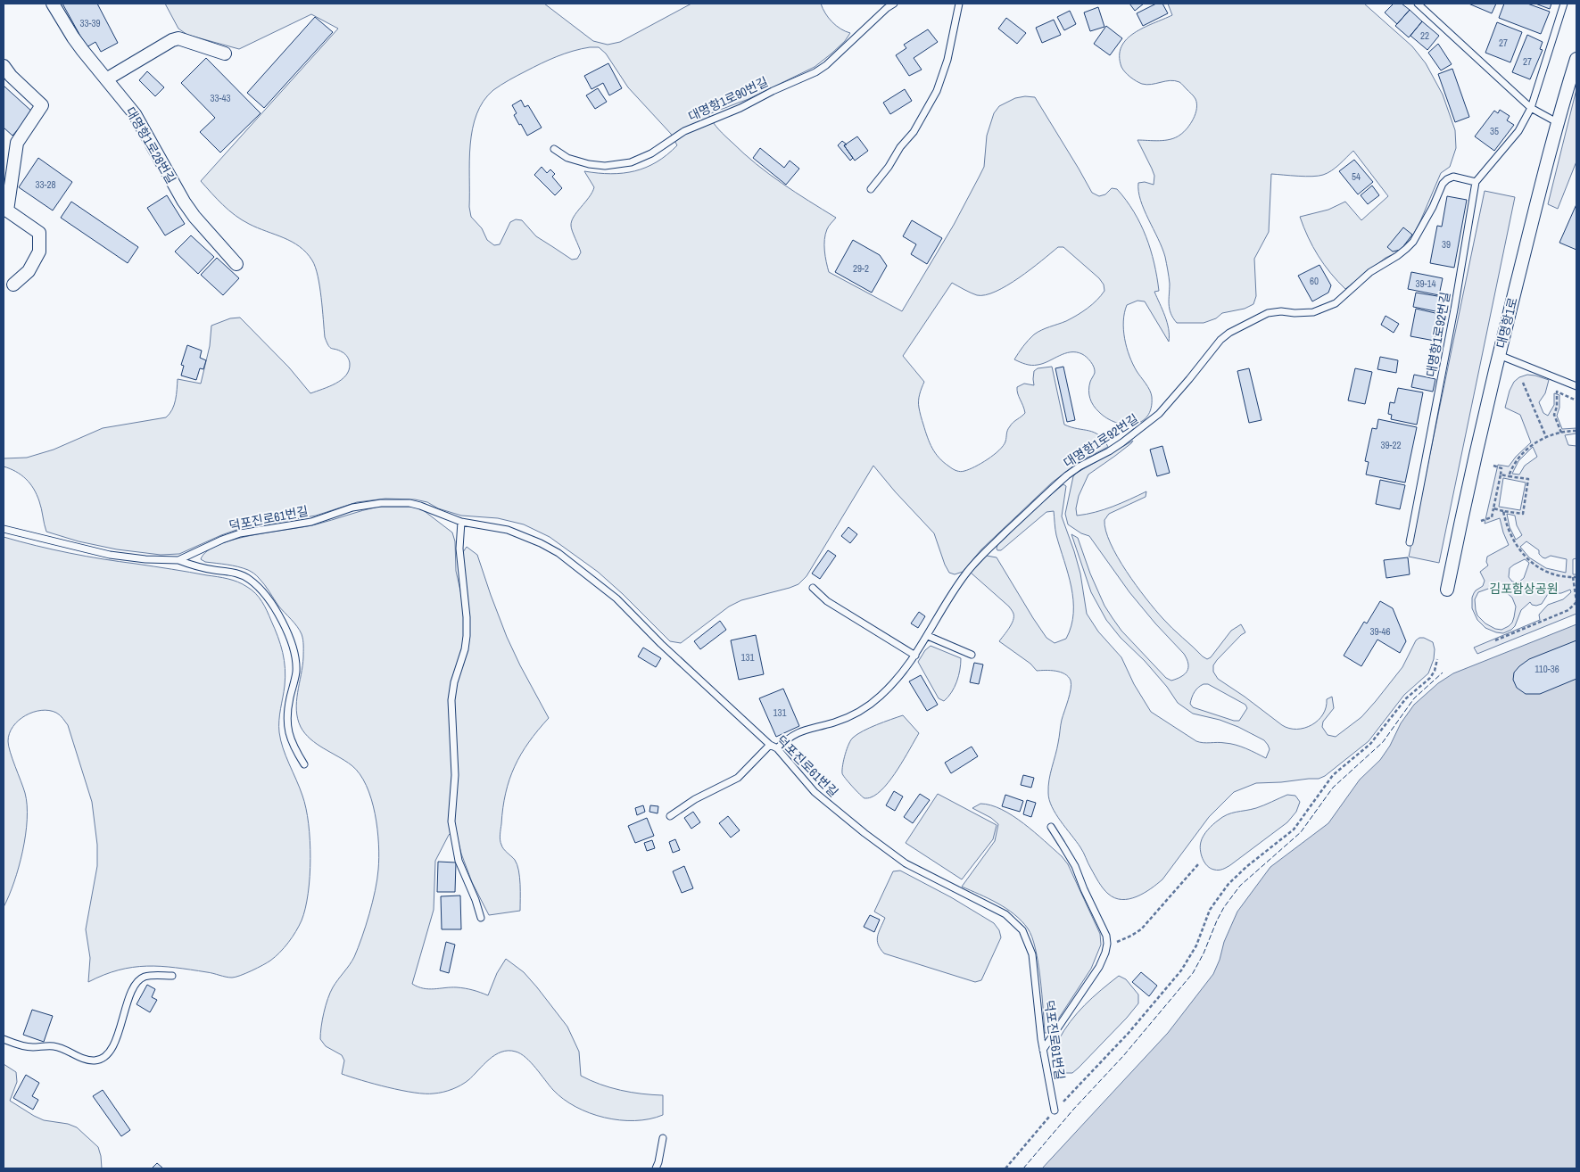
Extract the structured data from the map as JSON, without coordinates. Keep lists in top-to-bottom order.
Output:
{
  "streets": {
    "street": ["대명항1로28번길", "대명항1로"],
    "lane": ["대명항1로90번길", "대명항1로92번길", "덕포진로61번길"]
  },
  "crossings": [
    ["대명항1로92번길", "덕포진로61번길"]
  ],
  "parks": ["김포함상공원"],
  "house_numbers": [
    "33-39",
    "22",
    "27",
    "27",
    "33-43",
    "35",
    "54",
    "33-28",
    "39",
    "29-2",
    "60",
    "39-14",
    "39-22",
    "39-46",
    "131",
    "110-36",
    "131"
  ]
}
